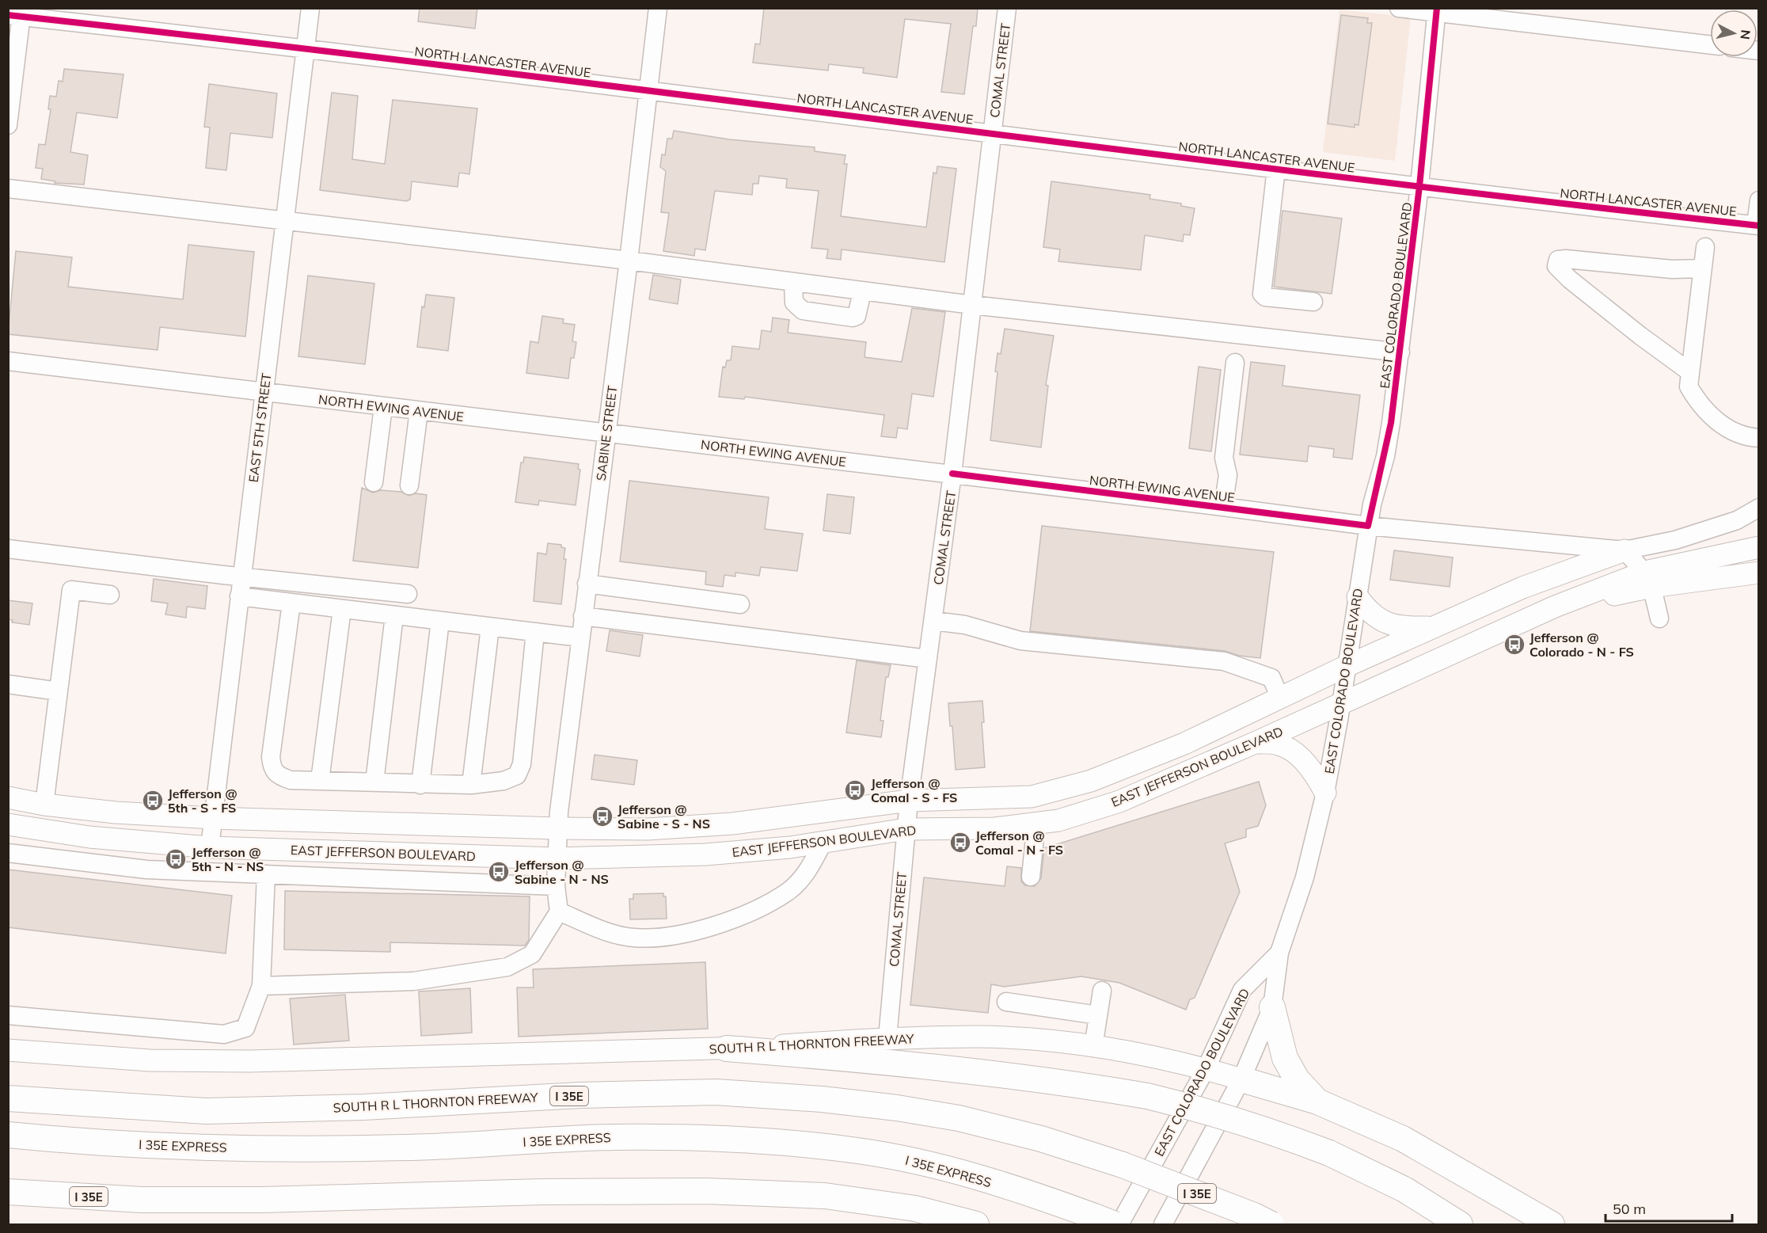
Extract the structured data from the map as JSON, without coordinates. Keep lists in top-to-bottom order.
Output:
{
  "streets": {
    "highway": ["SOUTH R L THORNTON FREEWAY", "I 35E", "I 35E EXPRESS"],
    "main road": ["EAST JEFFERSON BOULEVARD"],
    "street": [
      "NORTH LANCASTER AVENUE",
      "COMAL STREET",
      "EAST COLORADO BOULEVARD",
      "NORTH EWING AVENUE",
      "EAST 5TH STREET",
      "SABINE STREET"
    ]
  },
  "crossings": [
    ["NORTH LANCASTER AVENUE", "COMAL STREET"],
    ["NORTH LANCASTER AVENUE", "EAST COLORADO BOULEVARD"],
    ["NORTH LANCASTER AVENUE", "EAST 5TH STREET"],
    ["NORTH LANCASTER AVENUE", "SABINE STREET"],
    ["COMAL STREET", "NORTH EWING AVENUE"],
    ["COMAL STREET", "EAST JEFFERSON BOULEVARD"],
    ["COMAL STREET", "SOUTH R L THORNTON FREEWAY"],
    ["EAST COLORADO BOULEVARD", "NORTH EWING AVENUE"],
    ["EAST COLORADO BOULEVARD", "EAST JEFFERSON BOULEVARD"],
    ["EAST COLORADO BOULEVARD", "SOUTH R L THORNTON FREEWAY"],
    ["NORTH EWING AVENUE", "EAST 5TH STREET"],
    ["NORTH EWING AVENUE", "SABINE STREET"],
    ["NORTH EWING AVENUE", "EAST JEFFERSON BOULEVARD"],
    ["EAST 5TH STREET", "EAST JEFFERSON BOULEVARD"],
    ["SABINE STREET", "EAST JEFFERSON BOULEVARD"]
  ],
  "places": {
    "bus stop": [
      "Jefferson @ Colorado - N - FS",
      "Jefferson @ Comal - S - FS",
      "Jefferson @ 5th - S - FS",
      "Jefferson @ Sabine - S - NS",
      "Jefferson @ Comal - N - FS",
      "Jefferson @ 5th - N - NS",
      "Jefferson @ Sabine - N - NS"
    ]
  },
  "scale_bar": "50 m",
  "north": "right"
}
